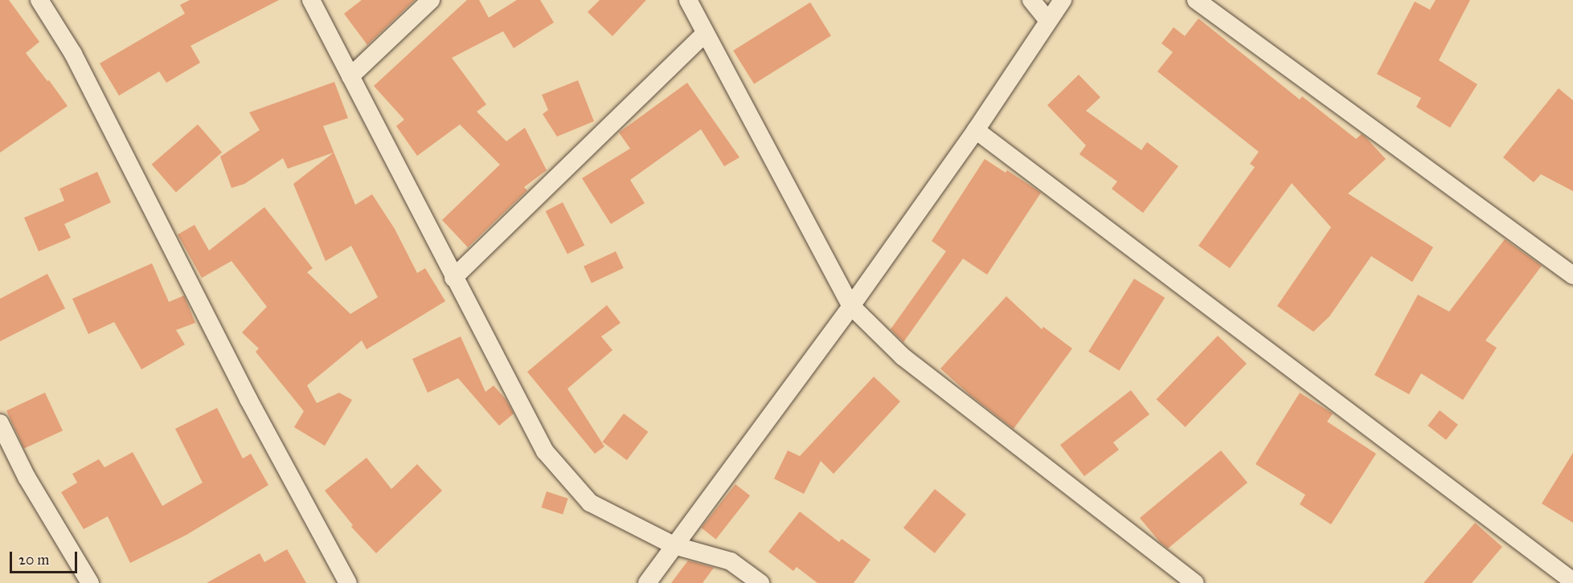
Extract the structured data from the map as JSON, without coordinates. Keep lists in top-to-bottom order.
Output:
{
  "scale_bar": "20 m"
}
